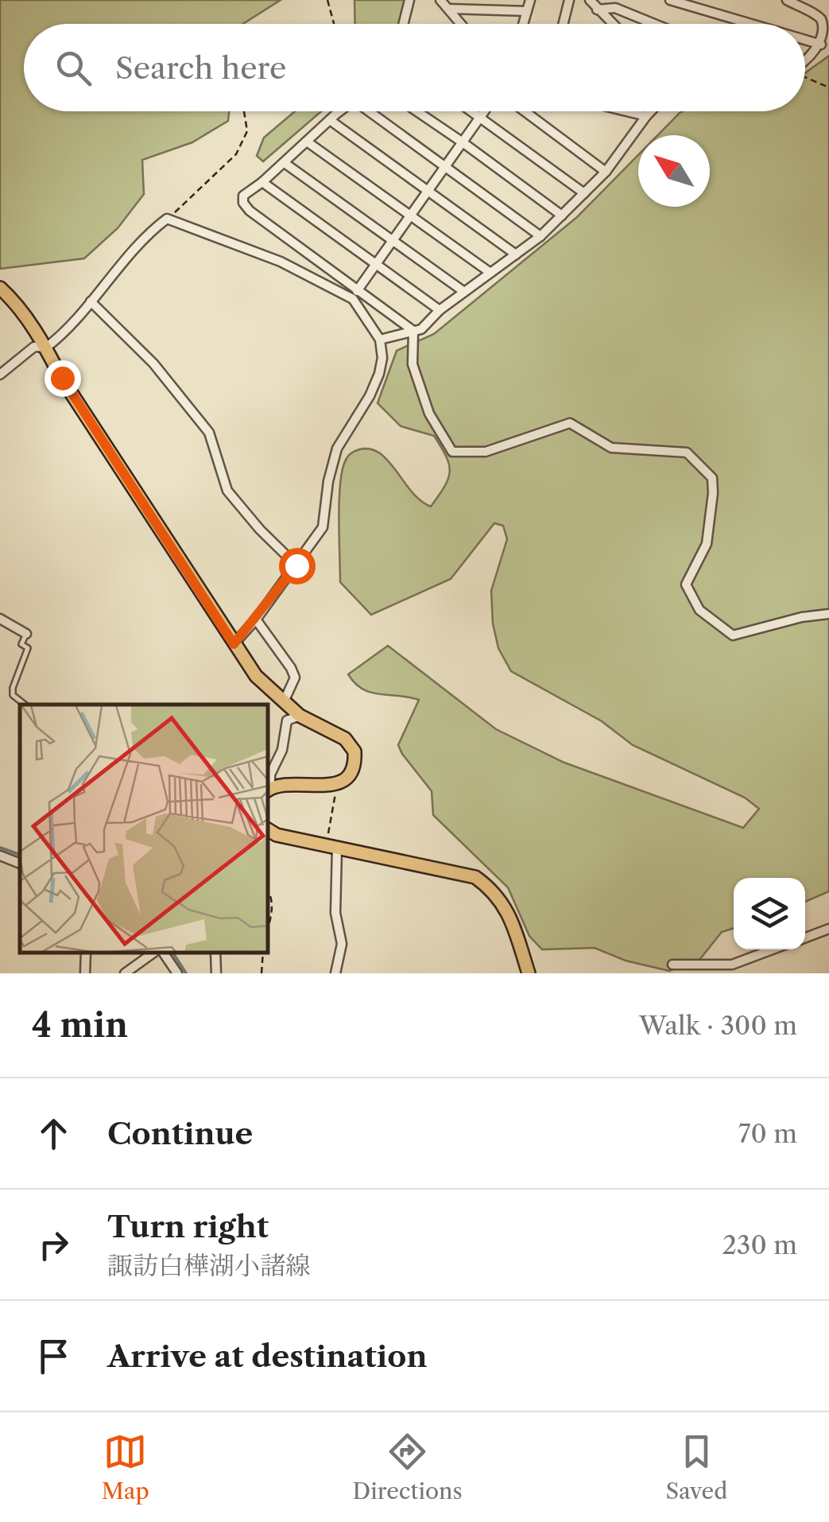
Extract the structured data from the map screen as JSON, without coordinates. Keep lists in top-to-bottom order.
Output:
{
  "north": "top left",
  "page": {
    "search": "Search here",
    "heading": ["4 min", "Walk · 300 m"],
    "list": [
      ["Continue", "70 m"],
      ["Turn right", "諏訪白樺湖小諸線", "230 m"],
      "Arrive at destination"
    ],
    "nav": ["Map", "Directions", "Saved"]
  }
}
